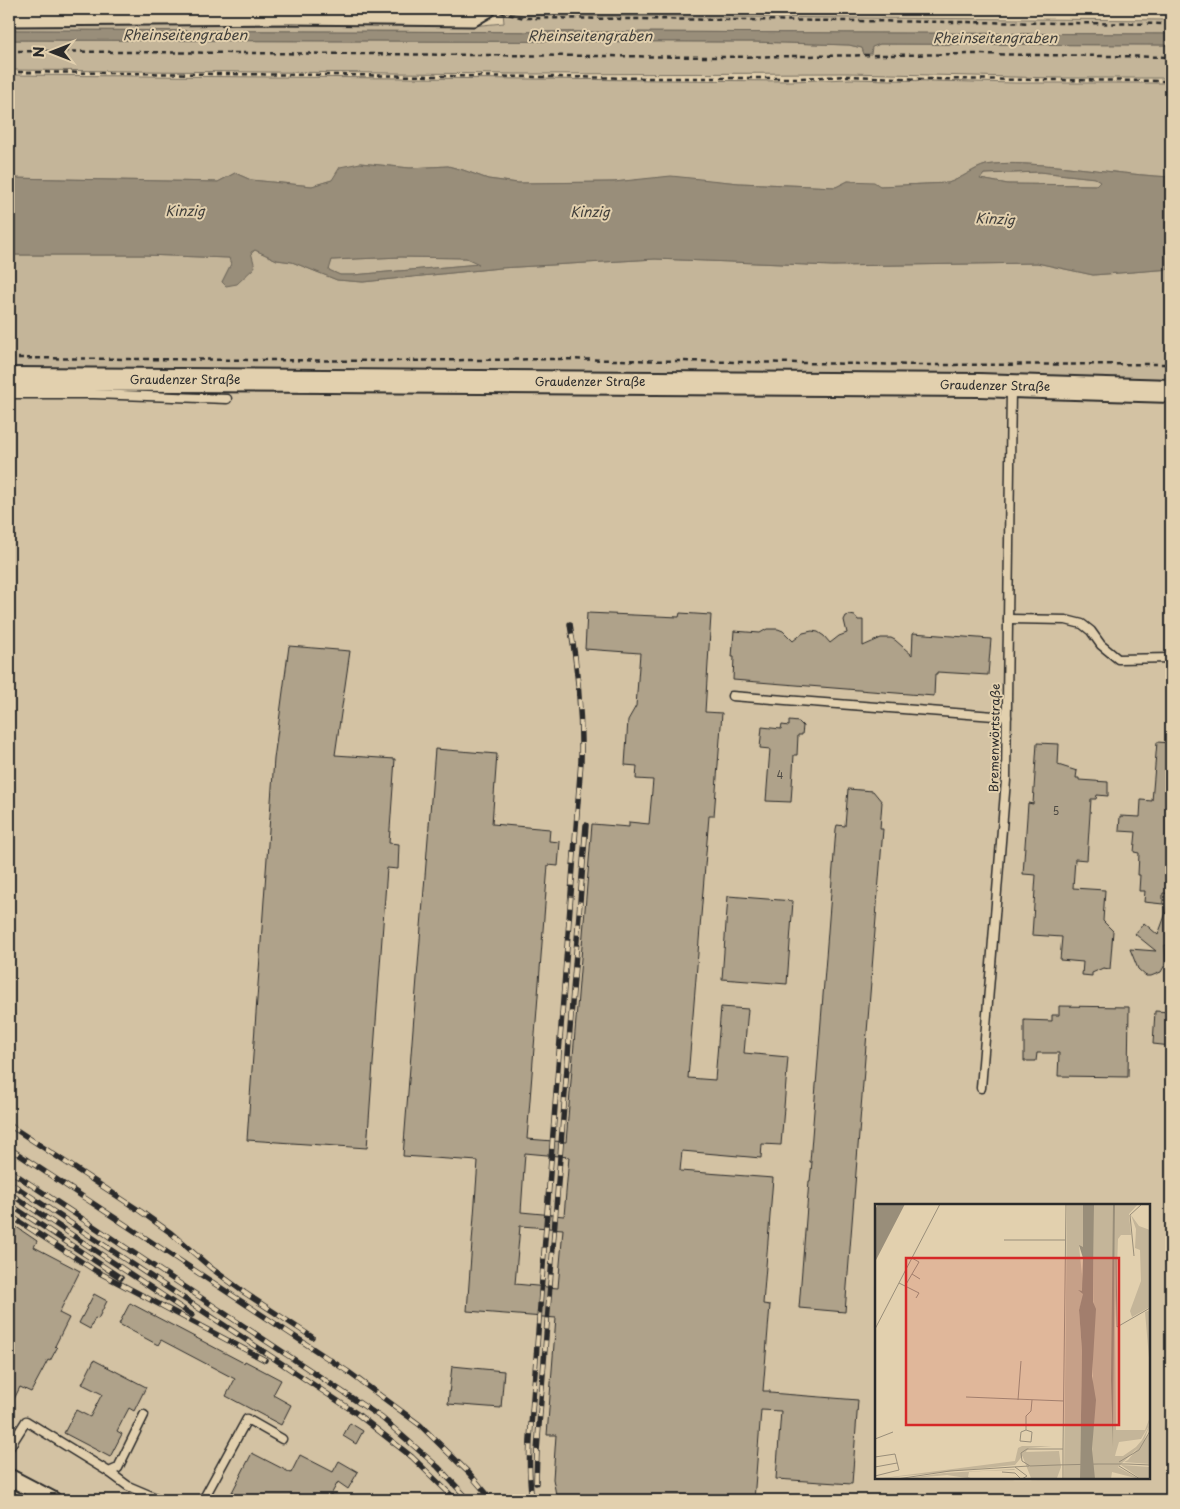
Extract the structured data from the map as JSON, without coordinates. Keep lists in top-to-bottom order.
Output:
{
  "streets": {
    "street": ["Graudenzer Straße"],
    "lane": ["Bremenwörtstraße"]
  },
  "crossings": [
    ["Graudenzer Straße", "Bremenwörtstraße"]
  ],
  "water": ["Rheinseitengraben", "Kinzig"],
  "house_numbers": ["4", "5"],
  "north": "left"
}
